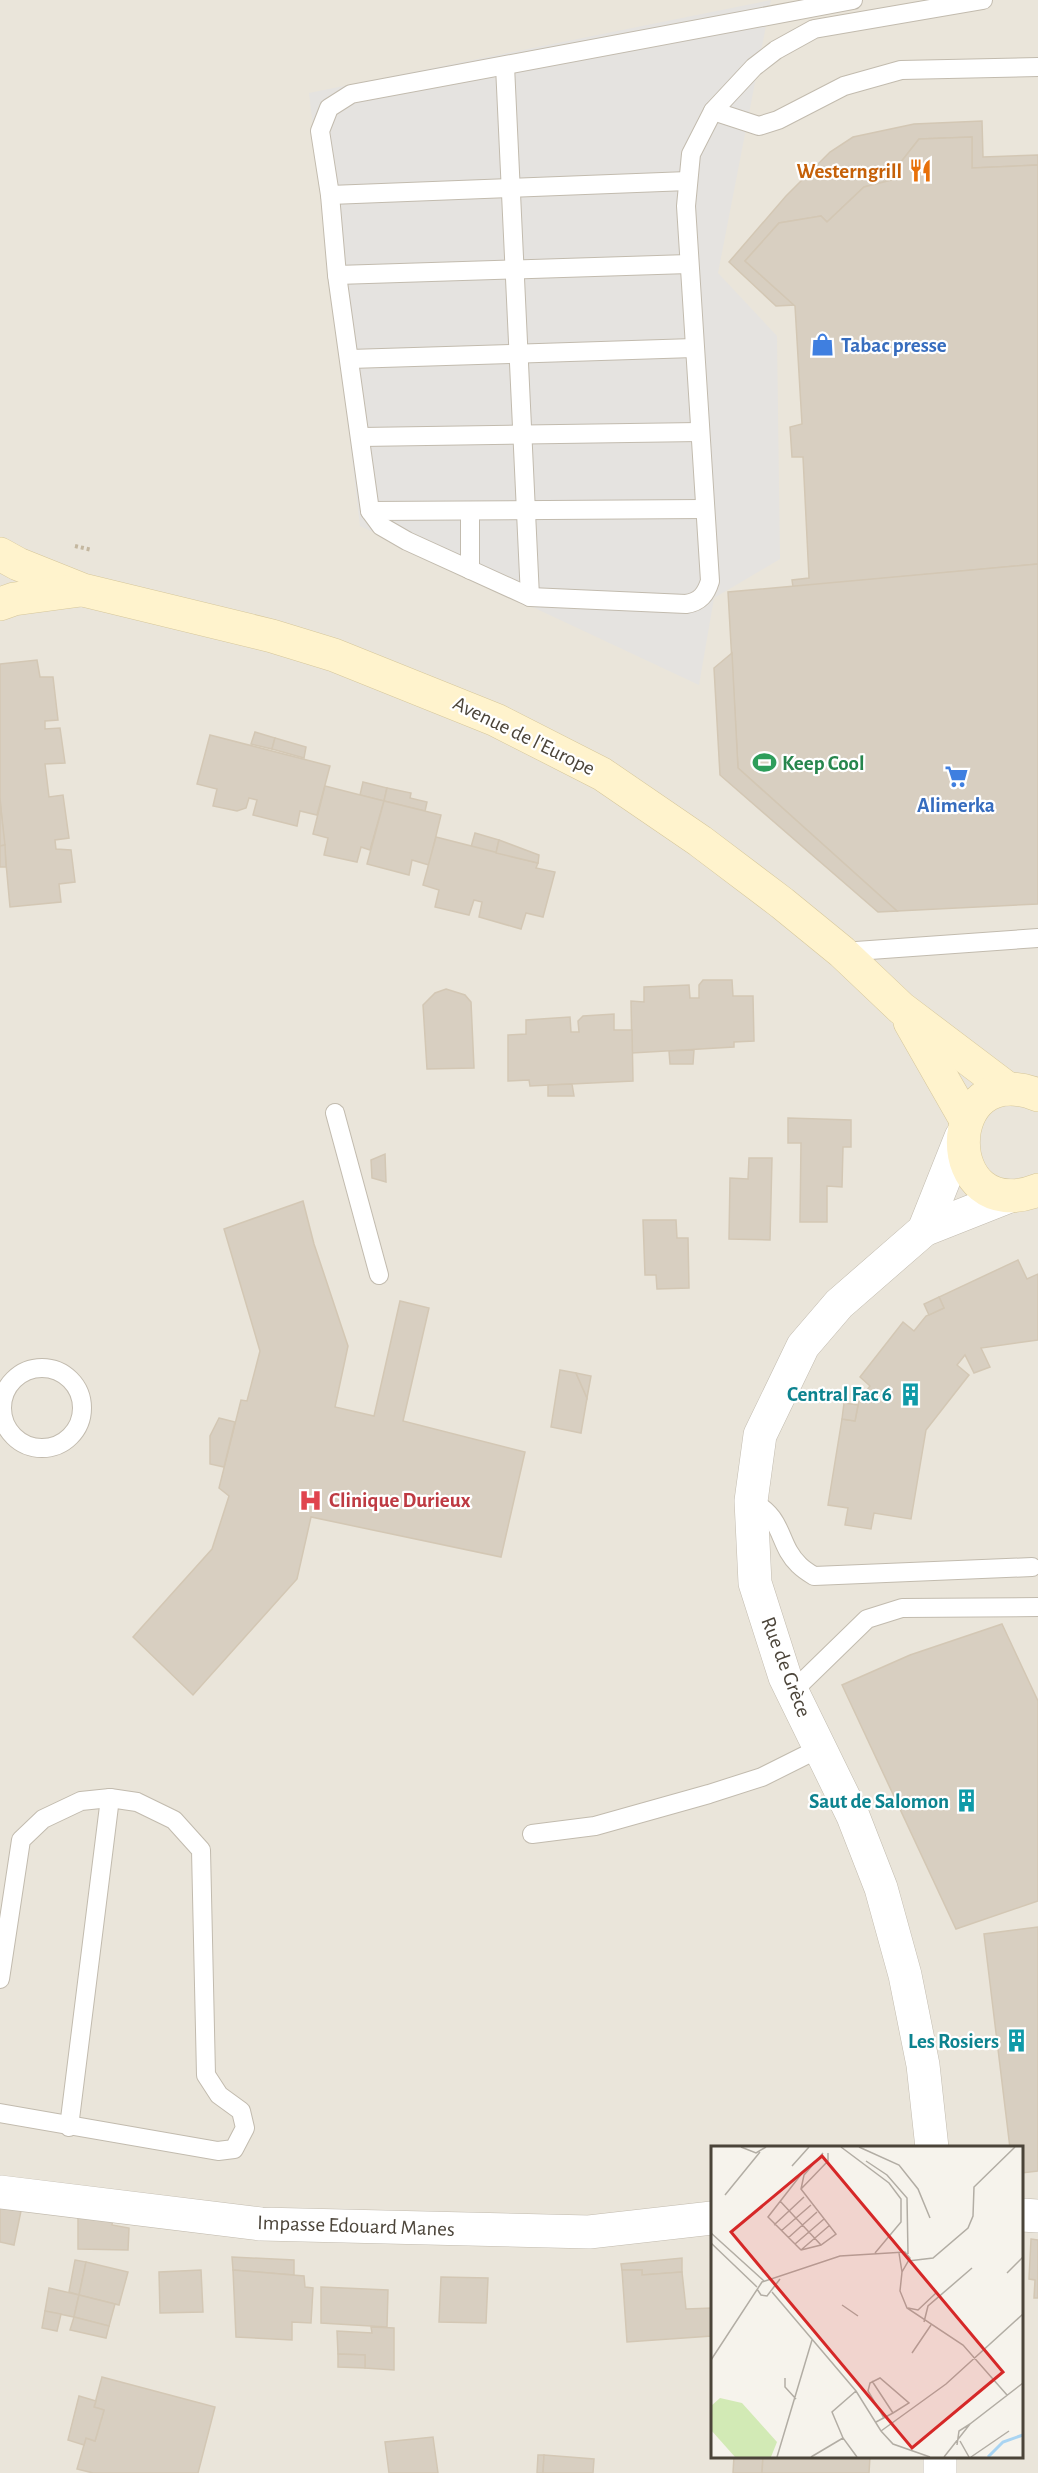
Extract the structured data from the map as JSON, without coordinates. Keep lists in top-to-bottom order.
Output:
{
  "streets": {
    "street": ["Avenue de l'Europe", "Rue de Grèce", "Impasse Edouard Manes"]
  },
  "crossings": [
    ["Avenue de l'Europe", "Rue de Grèce"]
  ],
  "places": {
    "restaurant": ["Westerngrill"],
    "shop": ["Tabac presse"],
    "sports": ["Keep Cool"],
    "supermarket": ["Alimerka"],
    "building": ["Central Fac 6", "Saut de Salomon", "Les Rosiers"],
    "hospital": ["Clinique Durieux"]
  }
}
